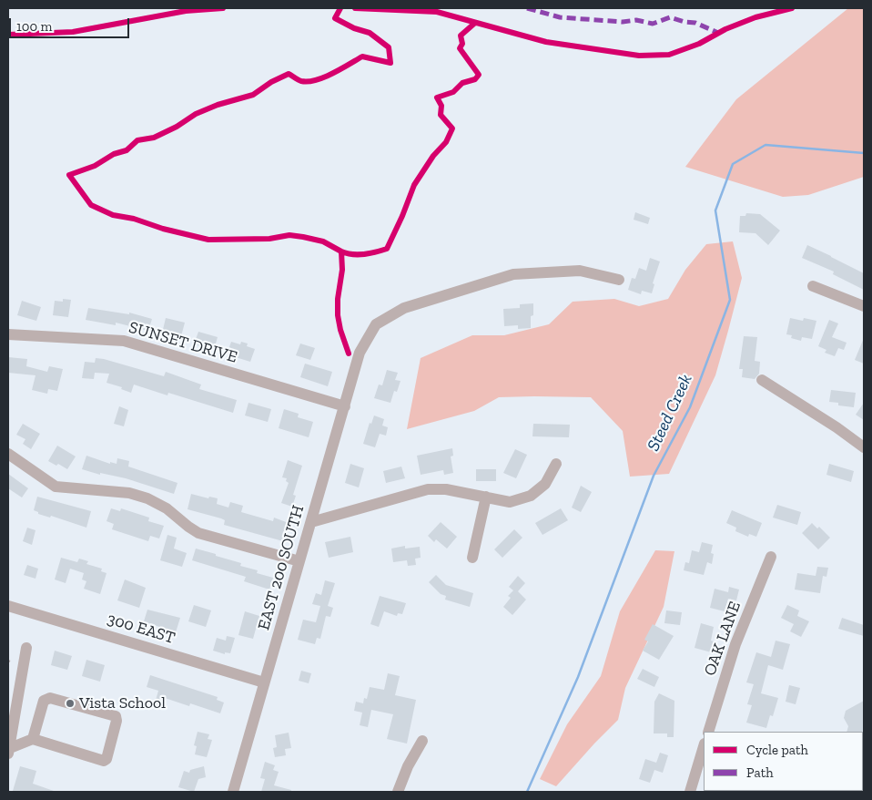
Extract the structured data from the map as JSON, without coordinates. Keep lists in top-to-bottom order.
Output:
{
  "streets": {
    "street": [
      "SUNSET DRIVE",
      "EAST 200 SOUTH",
      "300 EAST",
      "OAK LANE"
    ]
  },
  "crossings": [
    ["SUNSET DRIVE", "EAST 200 SOUTH"],
    ["EAST 200 SOUTH", "300 EAST"]
  ],
  "water": ["Steed Creek"],
  "places": ["Vista School"],
  "legend": ["Cycle path", "Path"],
  "scale_bar": "100 m"
}
